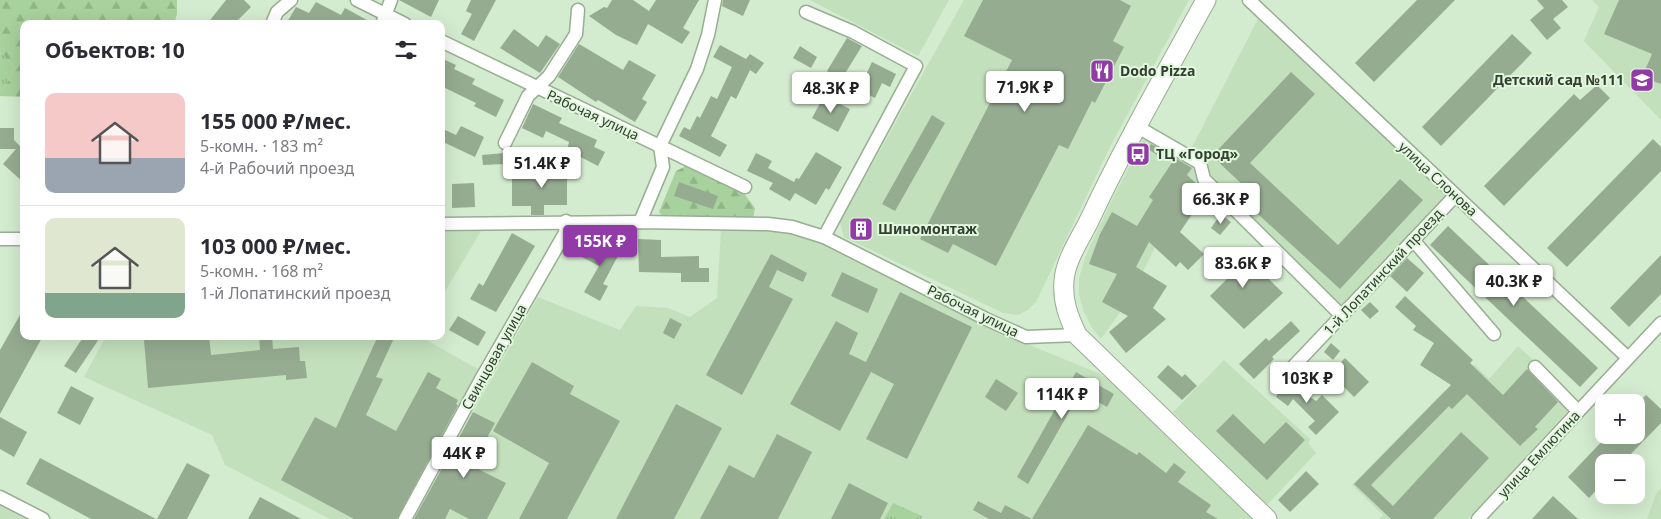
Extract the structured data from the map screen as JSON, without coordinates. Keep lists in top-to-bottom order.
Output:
{
  "streets": {
    "street": [
      "Рабочая улица",
      "улица Слонова",
      "1-й Лопатинский проезд",
      "Свинцовая улица",
      "улица Емлютина"
    ]
  },
  "crossings": [
    ["Рабочая улица", "Свинцовая улица"],
    ["улица Слонова", "1-й Лопатинский проезд"],
    ["улица Слонова", "улица Емлютина"]
  ],
  "places": {
    "restaurant": ["Dodo Pizza"],
    "school or university": ["Детский сад №111"],
    "bus stop": ["ТЦ «Город»"],
    "building": ["Шиномонтаж"]
  },
  "page": {
    "heading": "Объектов: 10",
    "price": [
      "71.9K ₽",
      "48.3K ₽",
      "51.4K ₽",
      "66.3K ₽",
      "155K ₽",
      "83.6K ₽",
      "40.3K ₽",
      "103K ₽",
      "114K ₽",
      "44K ₽"
    ],
    "list": [
      {
        "name": "155 000 ₽/мес.",
        "note": "5-комн. · 183 m² · 4-й Рабочий проезд"
      },
      {
        "name": "103 000 ₽/мес.",
        "note": "5-комн. · 168 m² · 1-й Лопатинский проезд"
      }
    ],
    "map_buttons": ["+", "−"]
  }
}
